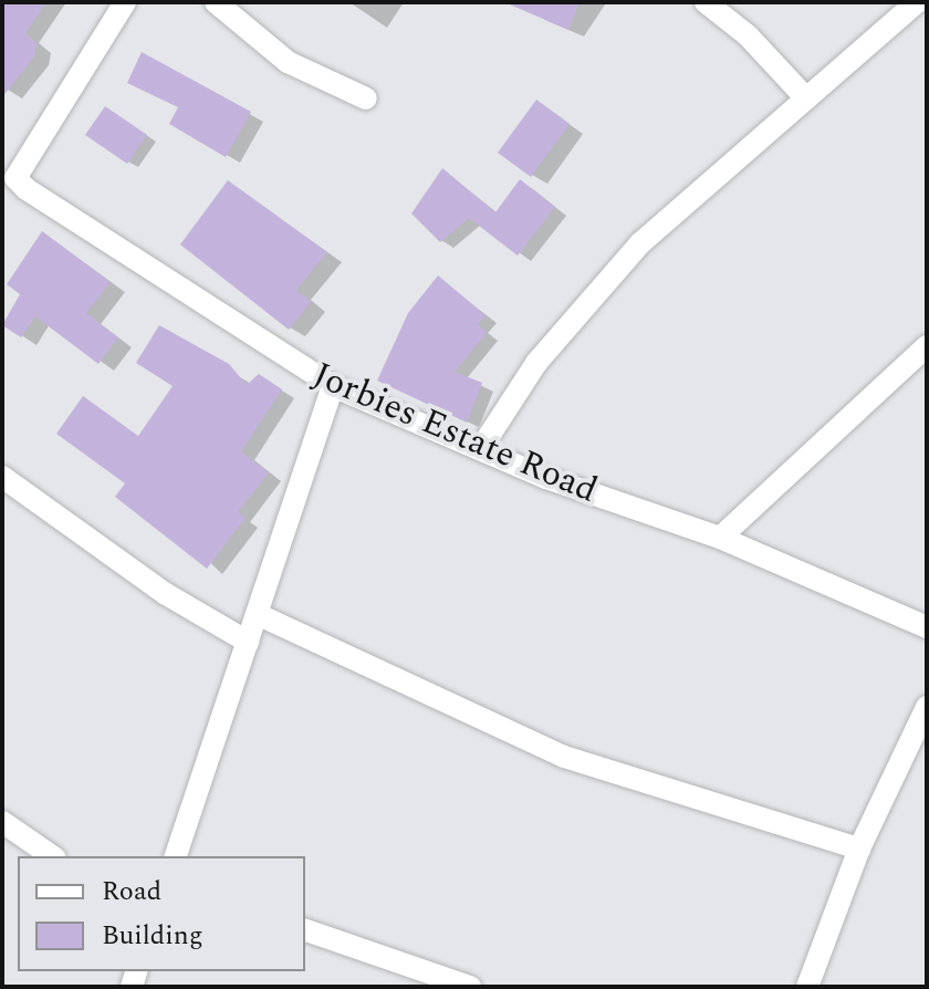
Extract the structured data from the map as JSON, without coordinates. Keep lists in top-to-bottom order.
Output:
{
  "streets": {
    "street": ["Jorbies Estate Road"]
  },
  "legend": ["Road", "Building"]
}
